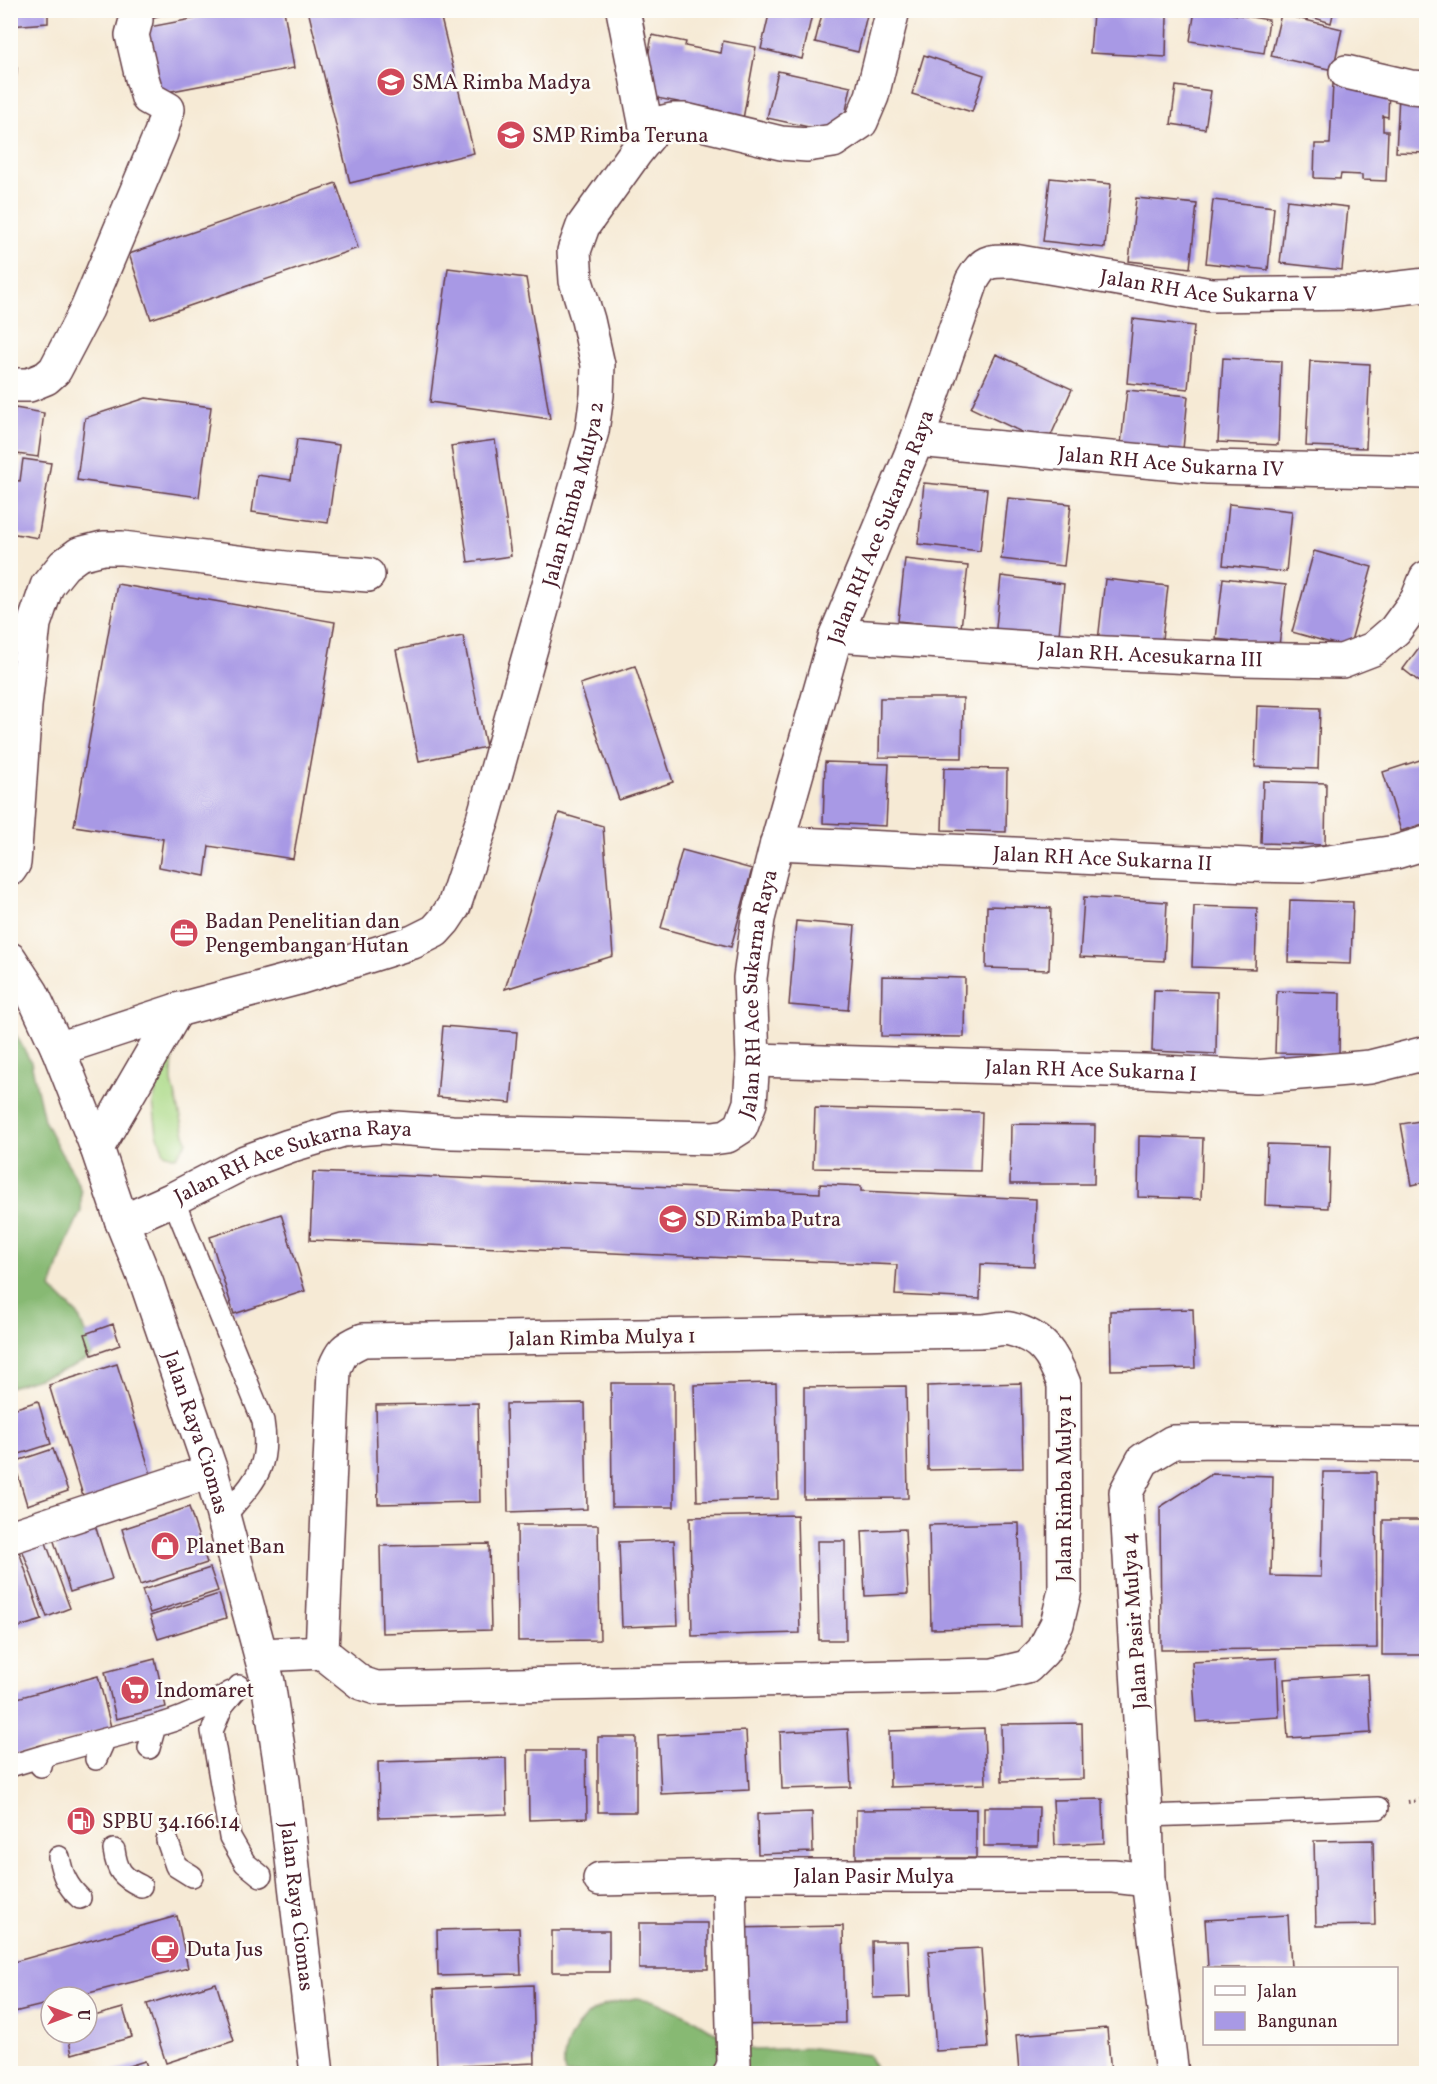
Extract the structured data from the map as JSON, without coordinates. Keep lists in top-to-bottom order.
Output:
{
  "streets": {
    "street": [
      "Jalan RH Ace Sukarna V",
      "Jalan RH Ace Sukarna IV",
      "Jalan Rimba Mulya 2",
      "Jalan RH Ace Sukarna Raya",
      "Jalan RH. Acesukarna III",
      "Jalan RH Ace Sukarna II",
      "Jalan RH Ace Sukarna I",
      "Jalan Rimba Mulya 1",
      "Jalan Raya Ciomas",
      "Jalan Pasir Mulya 4",
      "Jalan Pasir Mulya"
    ]
  },
  "crossings": [
    ["Jalan RH Ace Sukarna V", "Jalan RH Ace Sukarna Raya"],
    ["Jalan RH Ace Sukarna IV", "Jalan RH Ace Sukarna Raya"],
    ["Jalan Rimba Mulya 2", "Jalan Raya Ciomas"],
    ["Jalan RH Ace Sukarna Raya", "Jalan RH. Acesukarna III"],
    ["Jalan RH Ace Sukarna Raya", "Jalan RH Ace Sukarna II"],
    ["Jalan RH Ace Sukarna Raya", "Jalan RH Ace Sukarna I"],
    ["Jalan RH Ace Sukarna Raya", "Jalan Raya Ciomas"],
    ["Jalan Pasir Mulya 4", "Jalan Pasir Mulya"]
  ],
  "places": {
    "school or university": ["SMA Rimba Madya", "SMP Rimba Teruna", "SD Rimba Putra"],
    "office": ["Badan Penelitian dan Pengembangan Hutan"],
    "shop": ["Planet Ban"],
    "supermarket": ["Indomaret"],
    "fuel station": ["SPBU 34.166.14"],
    "cafe": ["Duta Jus"]
  },
  "legend": ["Jalan", "Bangunan"],
  "north": "right"
}
